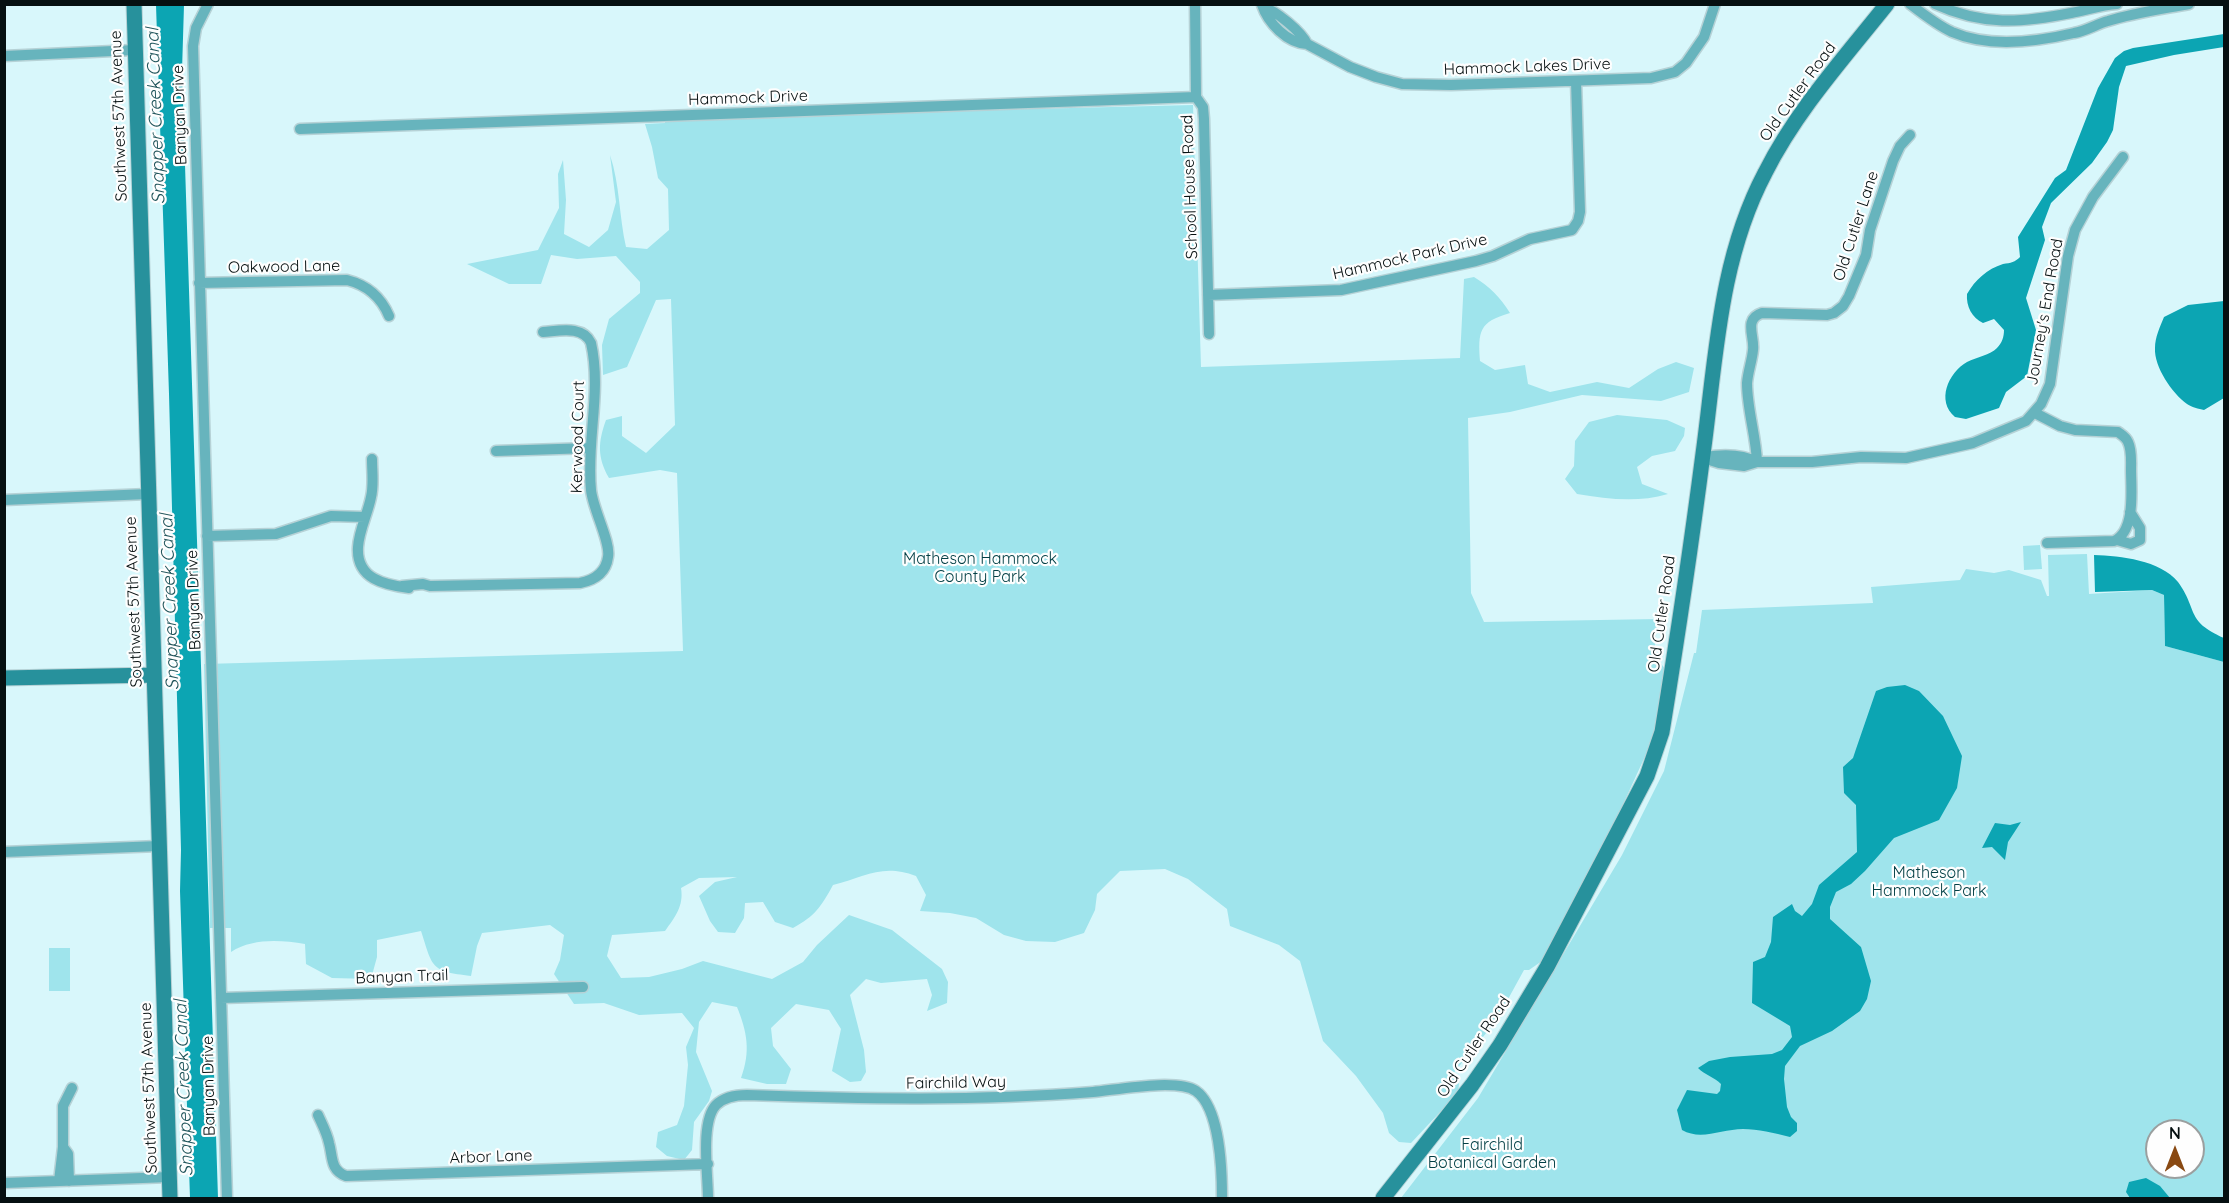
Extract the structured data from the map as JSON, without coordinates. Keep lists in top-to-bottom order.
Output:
{
  "streets": {
    "main road": ["Old Cutler Road", "Southwest 57th Avenue"],
    "street": [
      "Hammock Lakes Drive",
      "Hammock Drive",
      "Banyan Drive",
      "School House Road",
      "Old Cutler Lane",
      "Hammock Park Drive",
      "Oakwood Lane",
      "Journey's End Road",
      "Kerwood Court",
      "Banyan Trail",
      "Fairchild Way",
      "Arbor Lane"
    ]
  },
  "crossings": [
    ["Hammock Lakes Drive", "Hammock Park Drive"],
    ["Old Cutler Road", "Journey's End Road"],
    ["Hammock Drive", "School House Road"],
    ["Banyan Drive", "Oakwood Lane"],
    ["Banyan Drive", "Banyan Trail"],
    ["School House Road", "Hammock Park Drive"],
    ["Old Cutler Lane", "Journey's End Road"],
    ["Fairchild Way", "Arbor Lane"]
  ],
  "water": ["Snapper Creek Canal"],
  "parks": ["Matheson Hammock County Park", "Matheson Hammock Park", "Fairchild Botanical Garden"],
  "north": "top"
}
